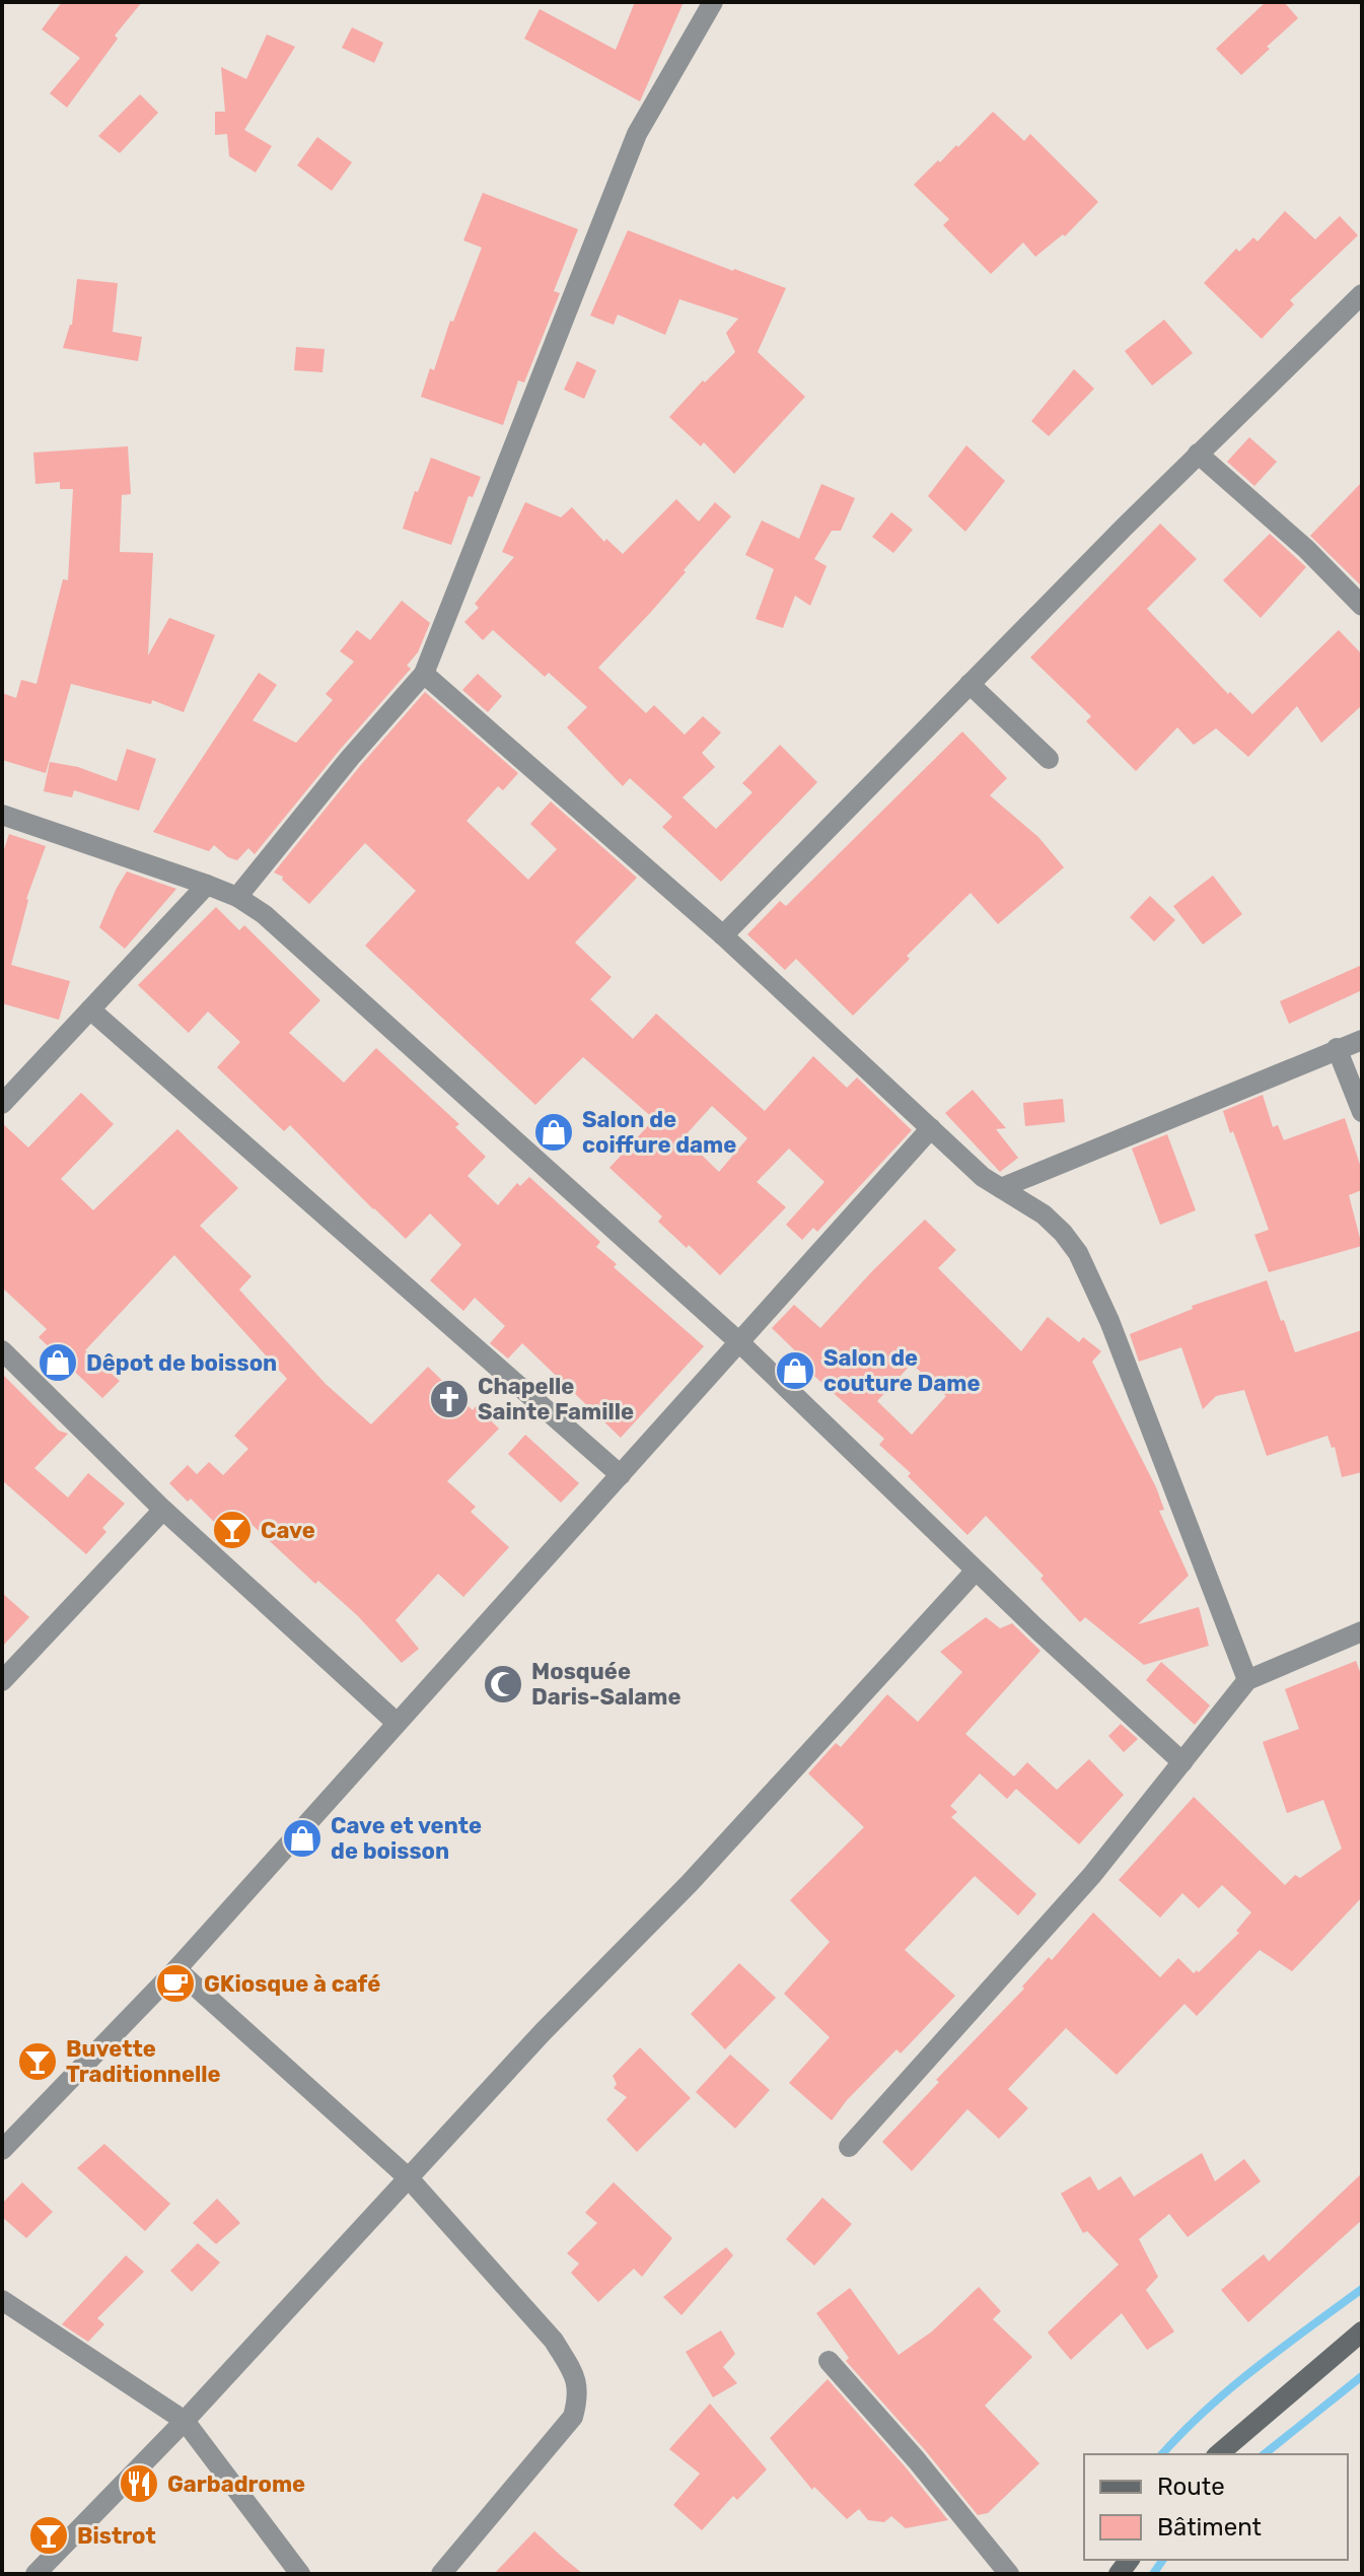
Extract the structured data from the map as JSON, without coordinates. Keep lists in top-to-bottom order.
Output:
{
  "places": {
    "shop": [
      "Salon de coiffure dame",
      "Dêpot de boisson",
      "Salon de couture Dame",
      "Cave et vente de boisson"
    ],
    "church": ["Chapelle Sainte Famille"],
    "bar": ["Cave", "Buvette Traditionnelle", "Bistrot"],
    "mosque": ["Mosquée Daris-Salame"],
    "cafe": ["GKiosque à café"],
    "restaurant": ["Garbadrome"]
  },
  "legend": ["Route", "Bâtiment"]
}
